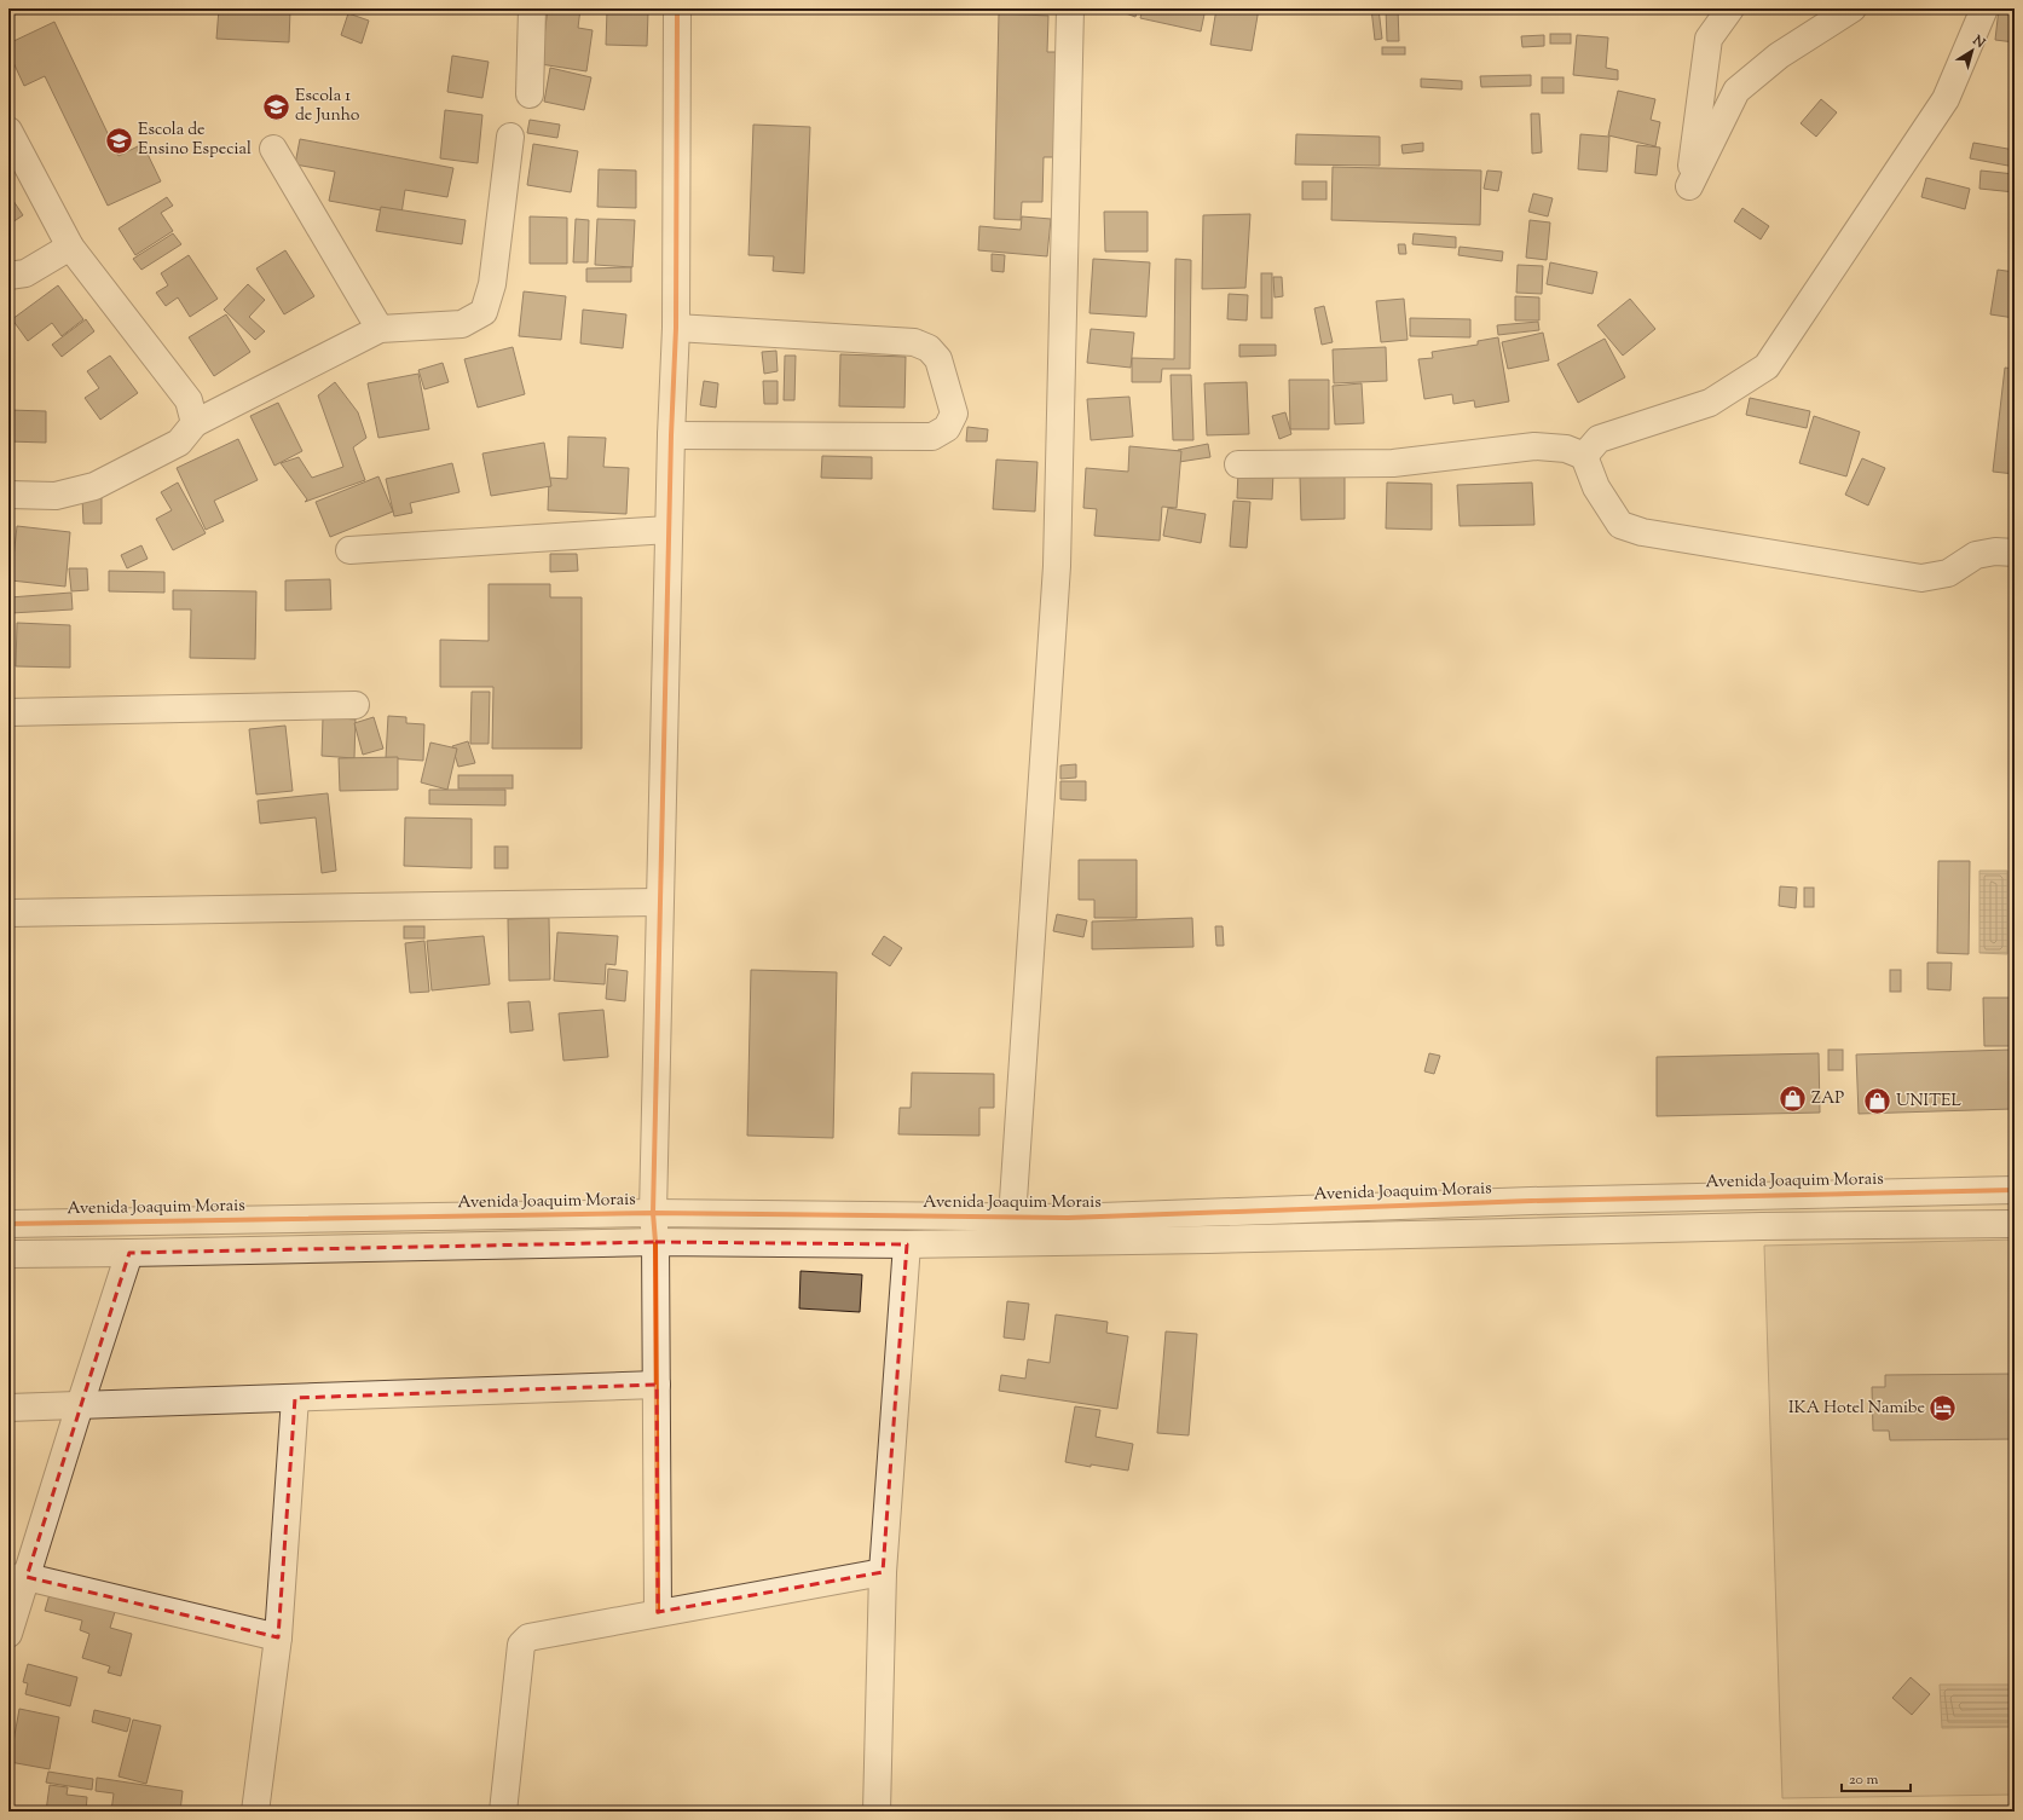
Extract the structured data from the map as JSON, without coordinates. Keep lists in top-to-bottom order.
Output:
{
  "streets": {
    "street": ["Avenida Joaquim Morais"]
  },
  "places": {
    "school or university": ["Escola 1 de Junho", "Escola de Ensino Especial"],
    "shop": ["ZAP", "UNITEL"],
    "hotel": ["IKA Hotel Namibe"]
  },
  "scale_bar": "20 m",
  "north": "top right"
}
